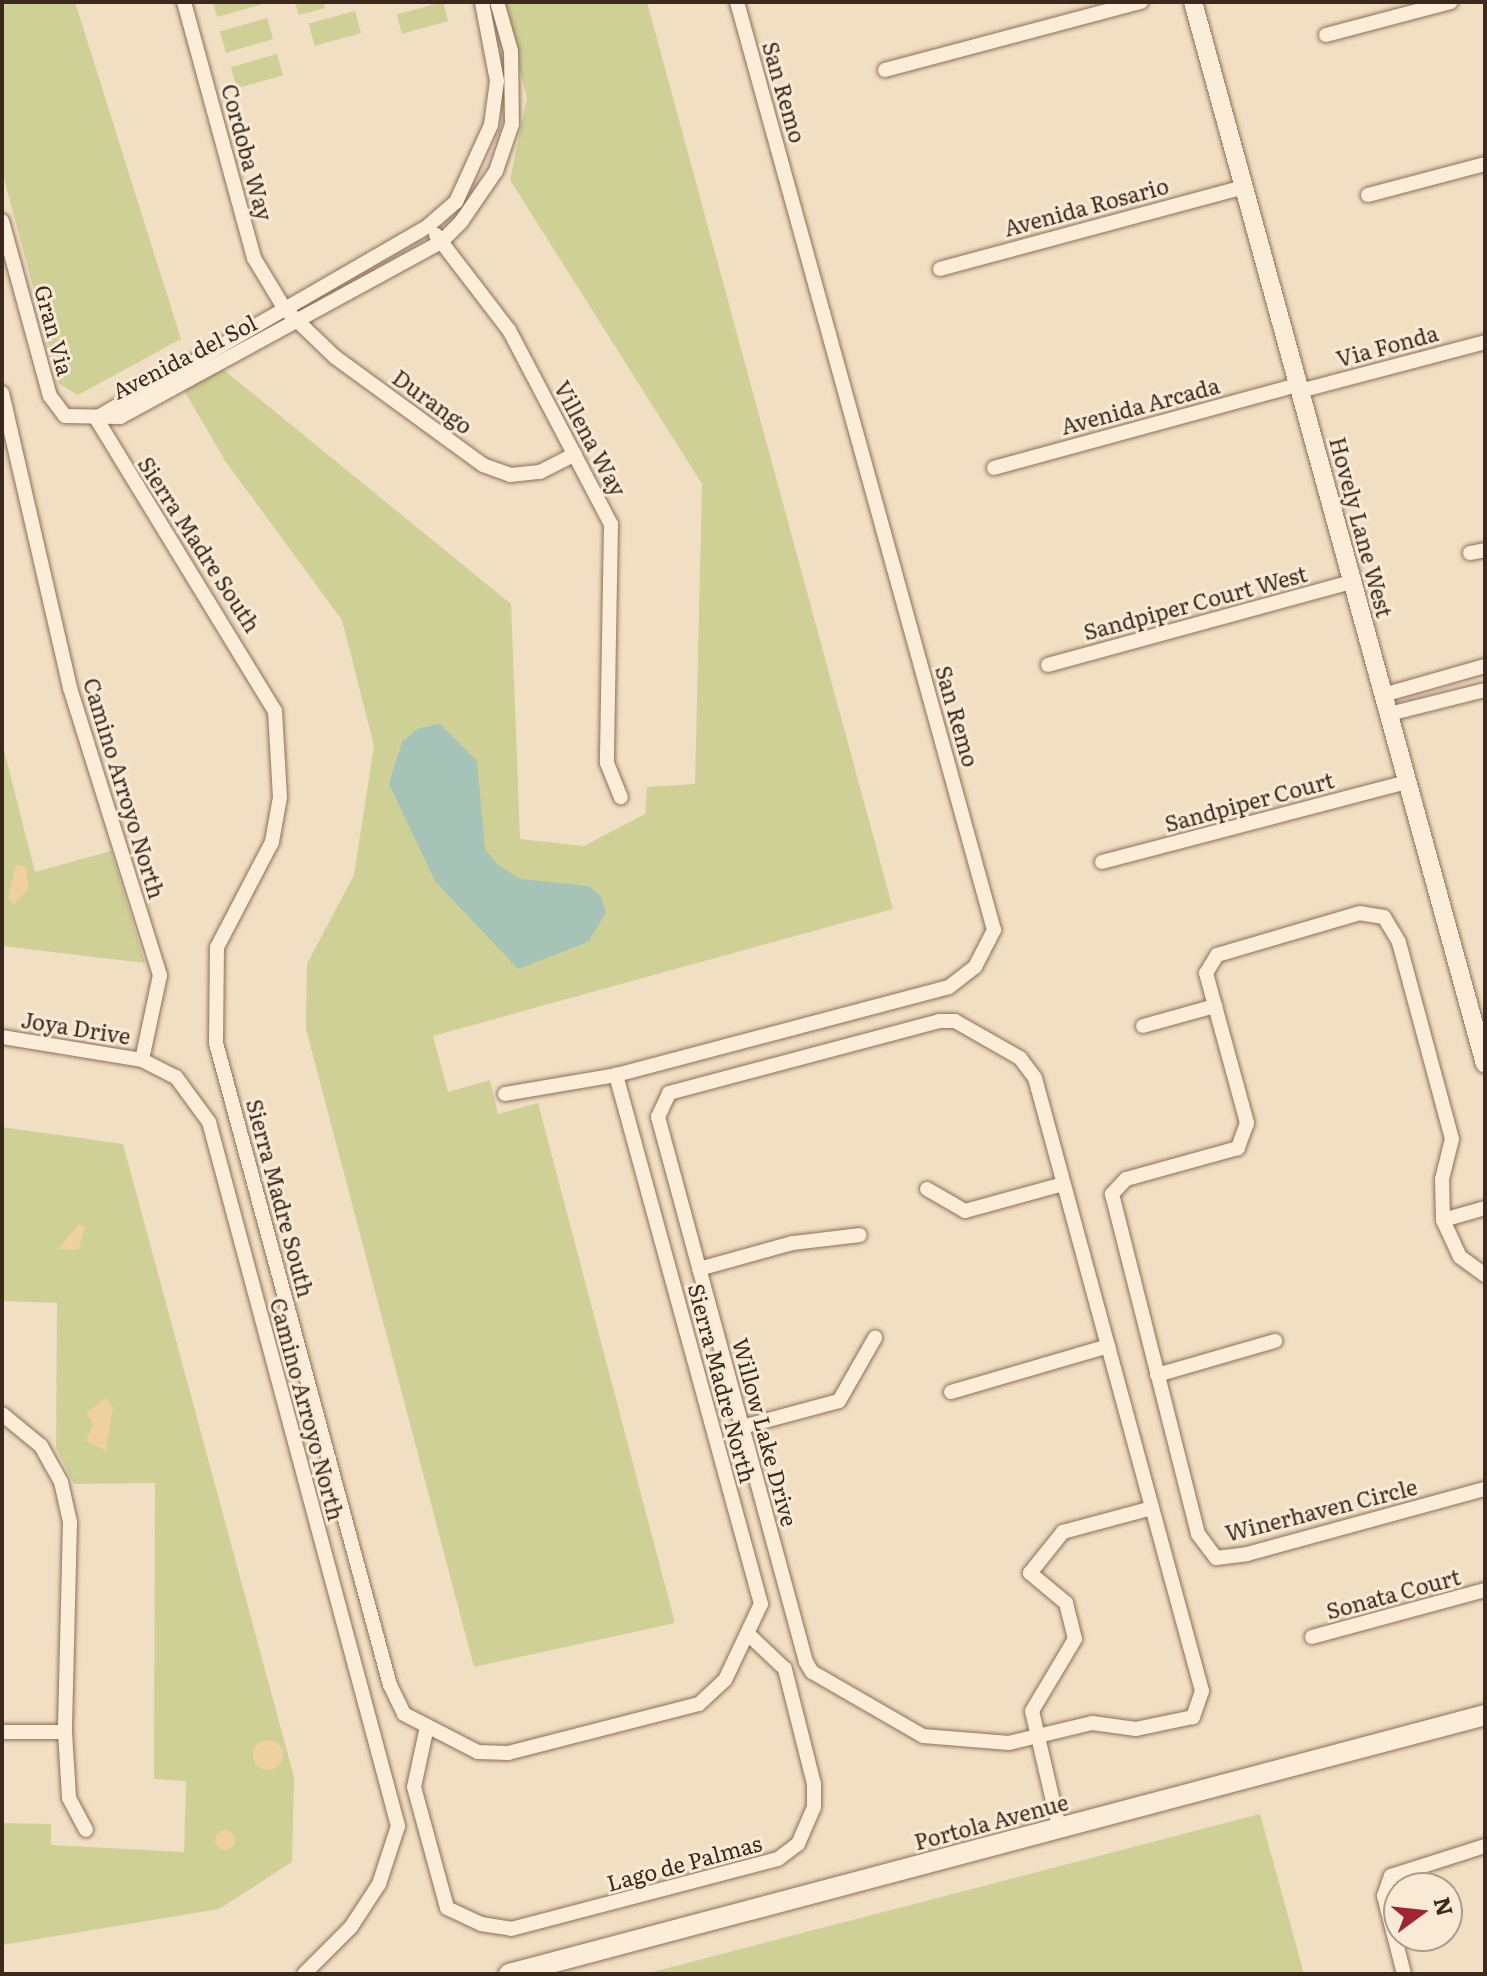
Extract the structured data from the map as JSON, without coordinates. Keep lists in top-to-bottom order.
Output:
{
  "streets": {
    "main road": ["Portola Avenue"],
    "street": [
      "San Remo",
      "Cordoba Way",
      "Avenida Rosario",
      "Gran Via",
      "Via Fonda",
      "Avenida del Sol",
      "Durango",
      "Avenida Arcada",
      "Villena Way",
      "Hovely Lane West",
      "Sierra Madre South",
      "Sandpiper Court West",
      "Camino Arroyo North",
      "Sandpiper Court",
      "Joya Drive",
      "Sierra Madre North",
      "Willow Lake Drive",
      "Winerhaven Circle",
      "Sonata Court",
      "Lago de Palmas"
    ]
  },
  "crossings": [
    ["San Remo", "Sierra Madre North"],
    ["Cordoba Way", "Avenida del Sol"],
    ["Cordoba Way", "Durango"],
    ["Avenida Rosario", "Hovely Lane West"],
    ["Gran Via", "Avenida del Sol"],
    ["Gran Via", "Sierra Madre South"],
    ["Via Fonda", "Avenida Arcada"],
    ["Via Fonda", "Hovely Lane West"],
    ["Avenida del Sol", "Durango"],
    ["Avenida del Sol", "Villena Way"],
    ["Avenida del Sol", "Sierra Madre South"],
    ["Durango", "Villena Way"],
    ["Avenida Arcada", "Hovely Lane West"],
    ["Hovely Lane West", "Sandpiper Court West"],
    ["Hovely Lane West", "Sandpiper Court"],
    ["Sierra Madre South", "Sierra Madre North"],
    ["Sierra Madre South", "Lago de Palmas"],
    ["Camino Arroyo North", "Joya Drive"],
    ["Sierra Madre North", "Lago de Palmas"]
  ],
  "north": "right"
}
